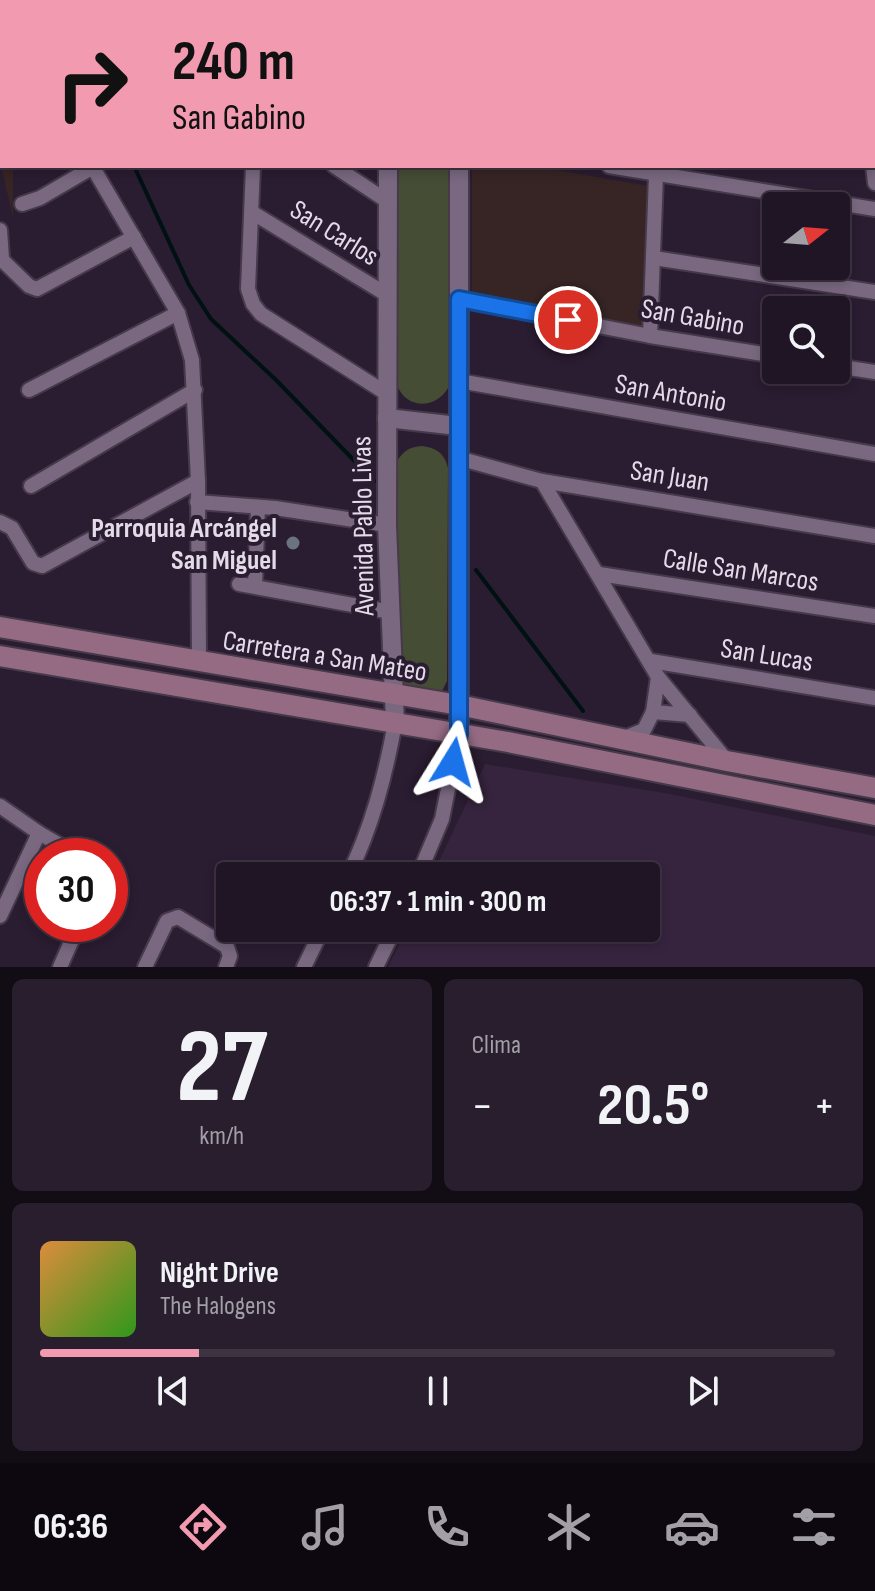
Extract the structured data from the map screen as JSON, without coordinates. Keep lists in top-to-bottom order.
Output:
{
  "streets": {
    "main road": ["Carretera a San Mateo"],
    "street": [
      "San Carlos",
      "San Gabino",
      "San Antonio",
      "San Juan",
      "Avenida Pablo Livas",
      "Calle San Marcos",
      "San Lucas"
    ]
  },
  "crossings": [
    ["San Carlos", "Avenida Pablo Livas"],
    ["Avenida Pablo Livas", "Carretera a San Mateo"]
  ],
  "places": ["Parroquia Arcángel San Miguel"],
  "north": "right",
  "page": {
    "turn": ["240 m", "San Gabino"],
    "limit": "30",
    "trip": "06:37 · 1 min · 300 m",
    "tile": [
      ["27", "km/h"],
      "Clima"
    ],
    "heat": ["−", "20.5°", "+"],
    "song": ["Night Drive", "The Halogens"],
    "tabs": "06:36"
  }
}
